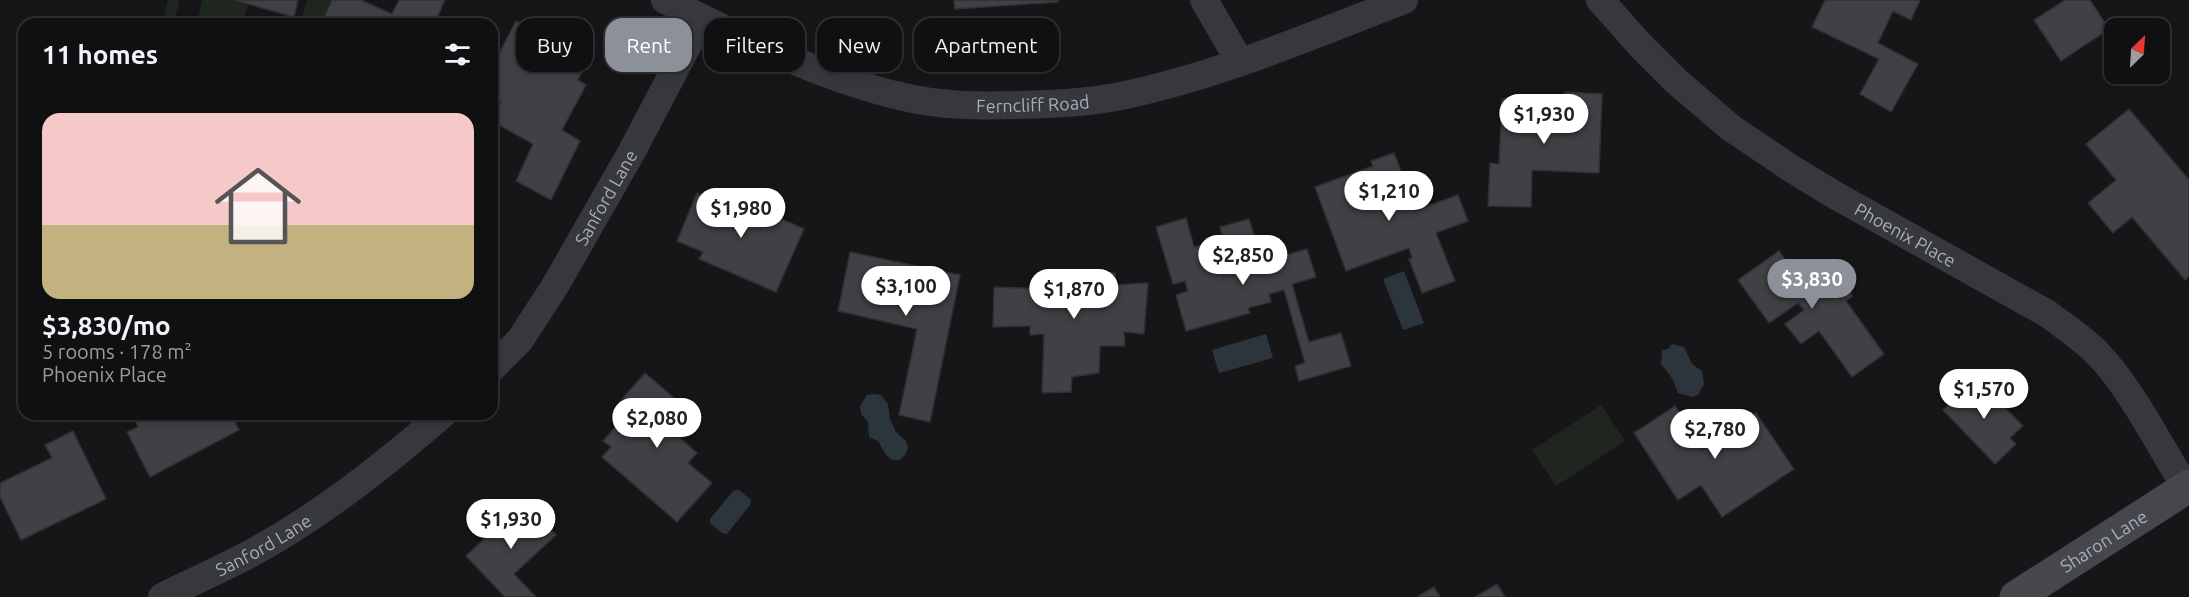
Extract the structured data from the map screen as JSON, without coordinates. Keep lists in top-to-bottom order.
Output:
{
  "streets": {
    "main road": ["Sharon Lane"],
    "street": ["Ferncliff Road", "Sanford Lane", "Phoenix Place"]
  },
  "crossings": [
    ["Ferncliff Road", "Sanford Lane"],
    ["Phoenix Place", "Sharon Lane"]
  ],
  "north": "top right",
  "page": {
    "chip": [
      "Buy",
      "Rent",
      "Filters",
      "New",
      "Apartment"
    ],
    "heading": "11 homes",
    "list": [
      {
        "name": "$3,830/mo",
        "note": "5 rooms · 178 m² · Phoenix Place"
      }
    ],
    "price": [
      "$1,930",
      "$1,210",
      "$1,980",
      "$2,850",
      "$3,830",
      "$3,100",
      "$1,870",
      "$1,570",
      "$2,080",
      "$2,780",
      "$1,930"
    ]
  }
}
